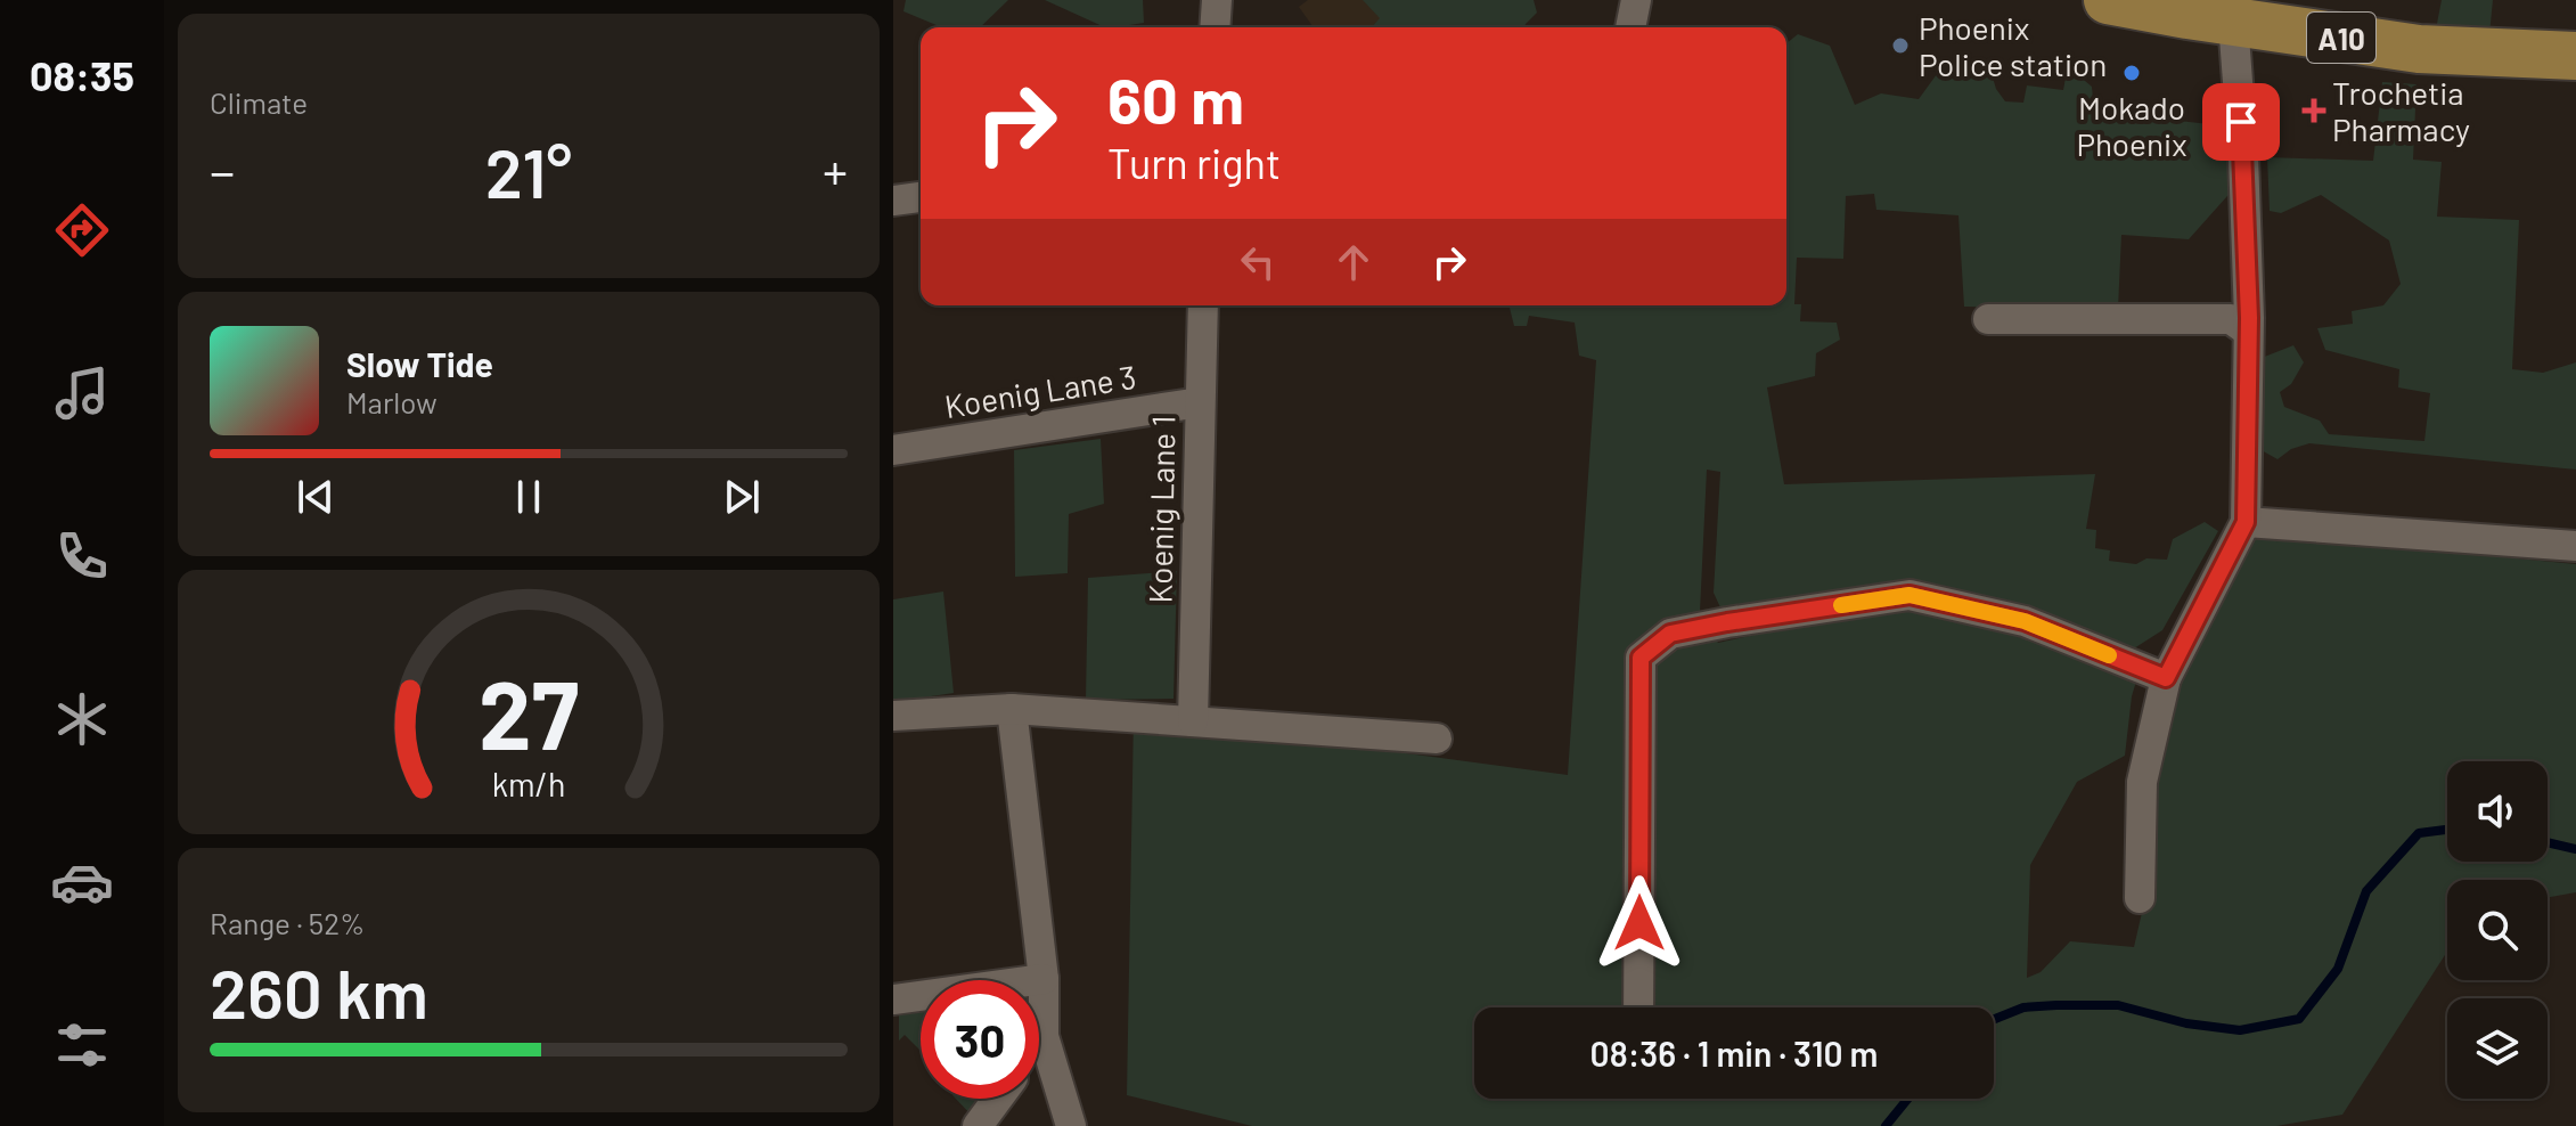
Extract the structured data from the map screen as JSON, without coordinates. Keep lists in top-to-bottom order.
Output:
{
  "streets": {
    "main road": ["A10"],
    "street": ["Koenig Lane 3", "Koenig Lane 1"]
  },
  "crossings": [
    ["Koenig Lane 3", "Koenig Lane 1"]
  ],
  "places": {
    "other": ["Phoenix Police station", "Mokado Phoenix"],
    "health": ["Trochetia Pharmacy"]
  },
  "page": {
    "tabs": "08:35",
    "tile": [
      "Climate",
      ["Range · 52%", "260 km"]
    ],
    "turn": ["60 m", "Turn right"],
    "heat": ["−", "21°", "+"],
    "song": ["Slow Tide", "Marlow"],
    "limit": "30",
    "trip": "08:36 · 1 min · 310 m",
    "gauge": ["27", "km/h"]
  }
}
